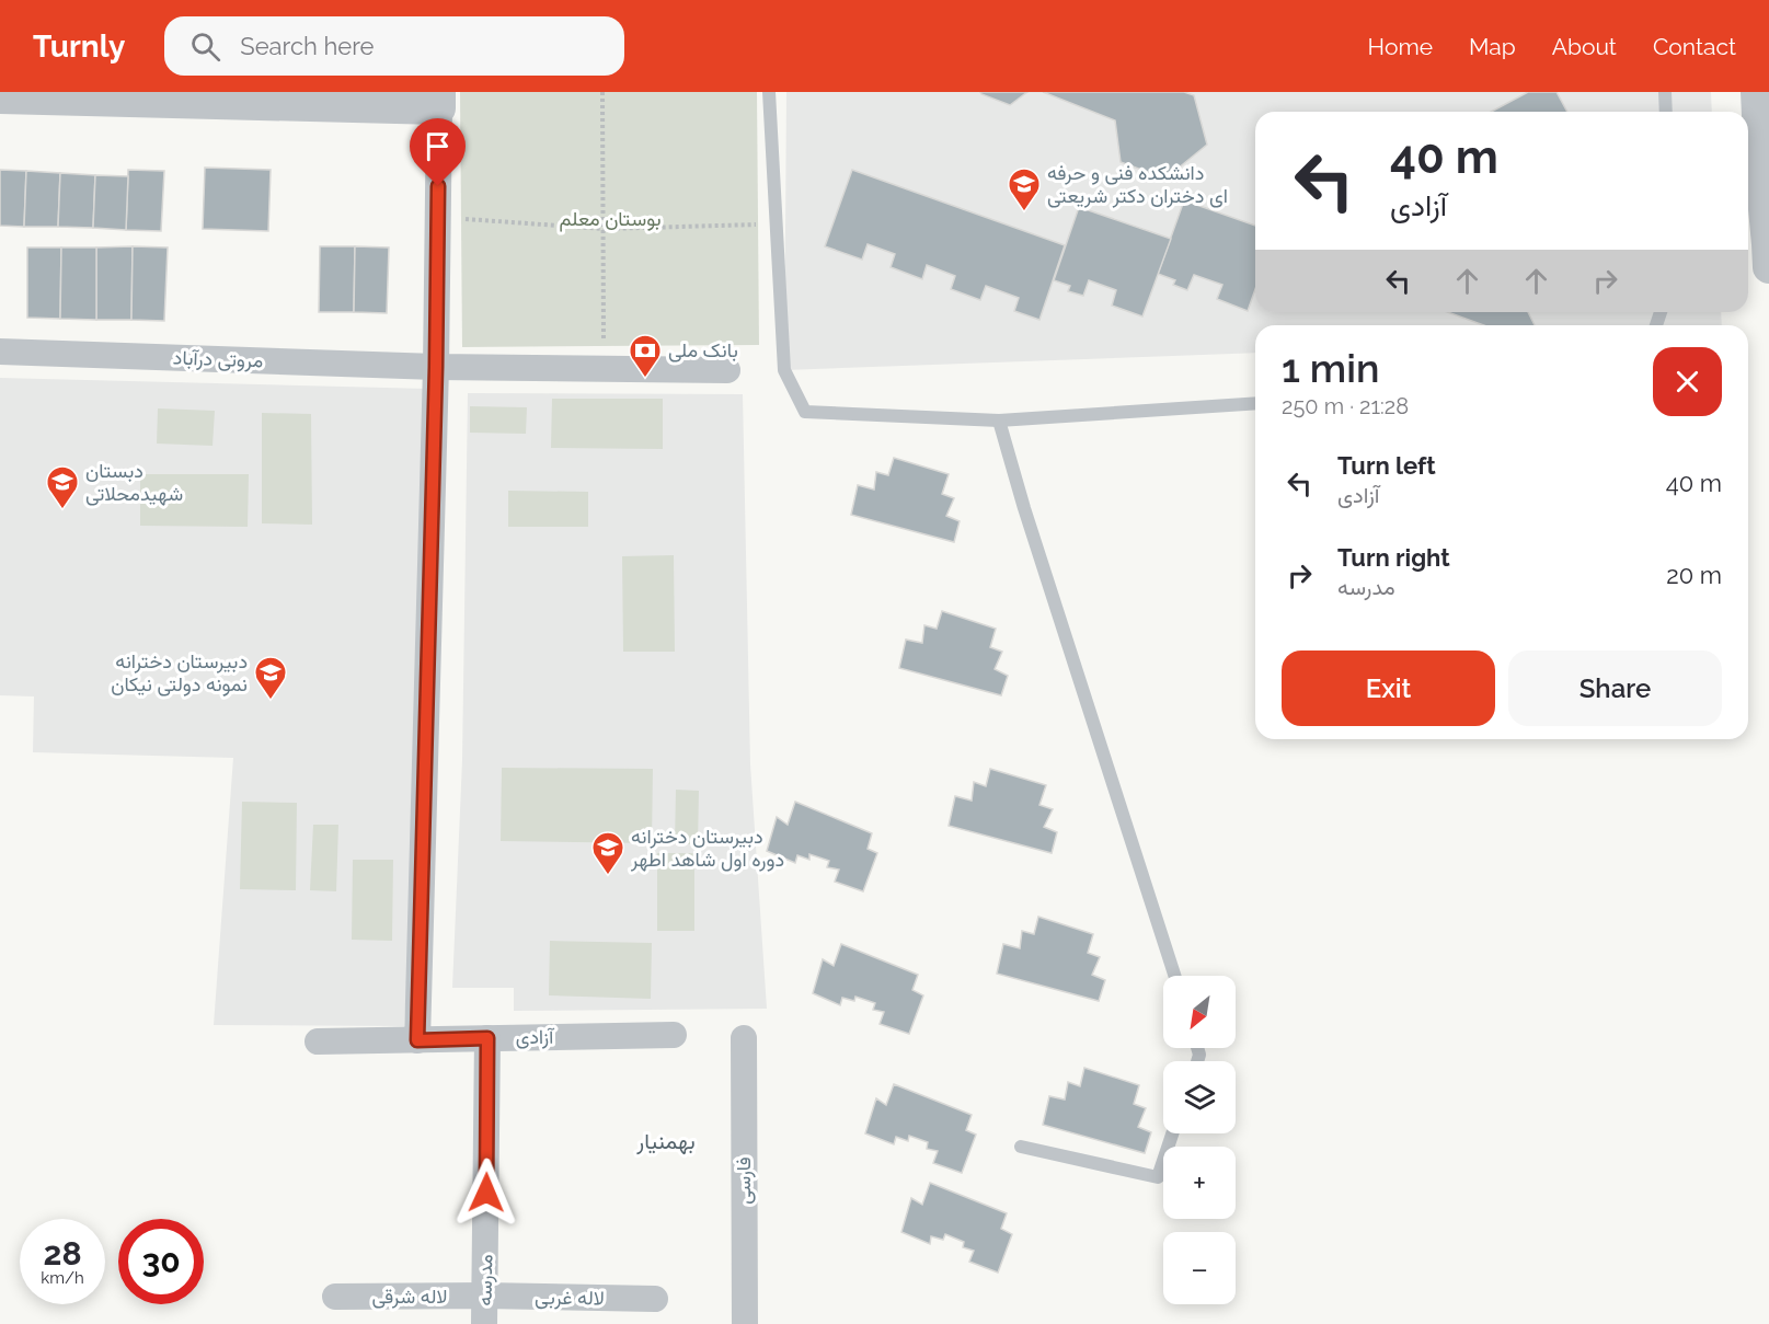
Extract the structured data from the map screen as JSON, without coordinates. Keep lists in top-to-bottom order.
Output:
{
  "streets": {
    "street": [
      "مروتی درآباد",
      "آزادی",
      "فارسی",
      "مدرسه",
      "لاله شرقی",
      "لاله غربی"
    ]
  },
  "crossings": [
    ["آزادی", "مدرسه"],
    ["مدرسه", "لاله شرقی"],
    ["مدرسه", "لاله غربی"],
    ["لاله شرقی", "لاله غربی"]
  ],
  "districts": ["بهمنیار"],
  "parks": ["بوستان معلم"],
  "places": {
    "school or university": [
      "دانشکده فنی و حرفه ای دختران دکتر شریعتی",
      "دبستان شهیدمحلاتی",
      "دبيرستان دخترانه نمونه دولتی نيکان",
      "دبیرستان دخترانه دوره اول شاهد اطهر"
    ],
    "bank": ["بانک ملی"]
  },
  "north": "bottom left",
  "page": {
    "header": "Turnly",
    "search": "Search here",
    "nav": [
      "Home",
      "Map",
      "About",
      "Contact"
    ],
    "turn": ["40 m", "آزادی"],
    "heading": ["1 min", "250 m · 21:28"],
    "list": [
      {
        "name": "Turn left",
        "note": "آزادی",
        "value": "40 m"
      },
      {
        "name": "Turn right",
        "note": "مدرسه",
        "value": "20 m"
      }
    ],
    "buttons": ["Exit", "Share"],
    "map_buttons": ["+", "−"],
    "speed": "28 km/h",
    "limit": "30"
  }
}
